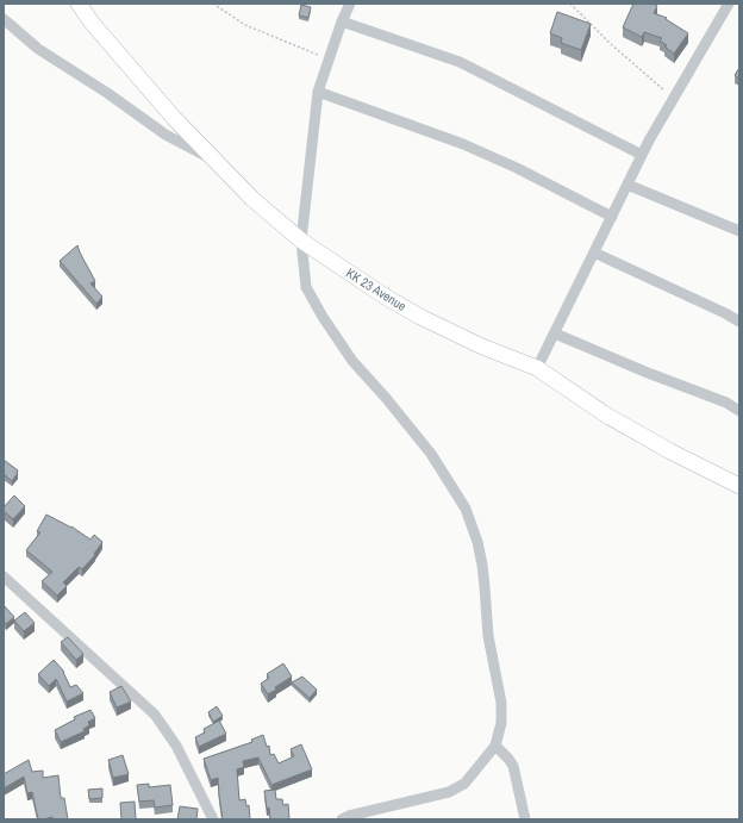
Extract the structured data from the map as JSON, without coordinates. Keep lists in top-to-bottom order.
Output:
{
  "streets": {
    "main road": ["KK 23 Avenue"]
  }
}
